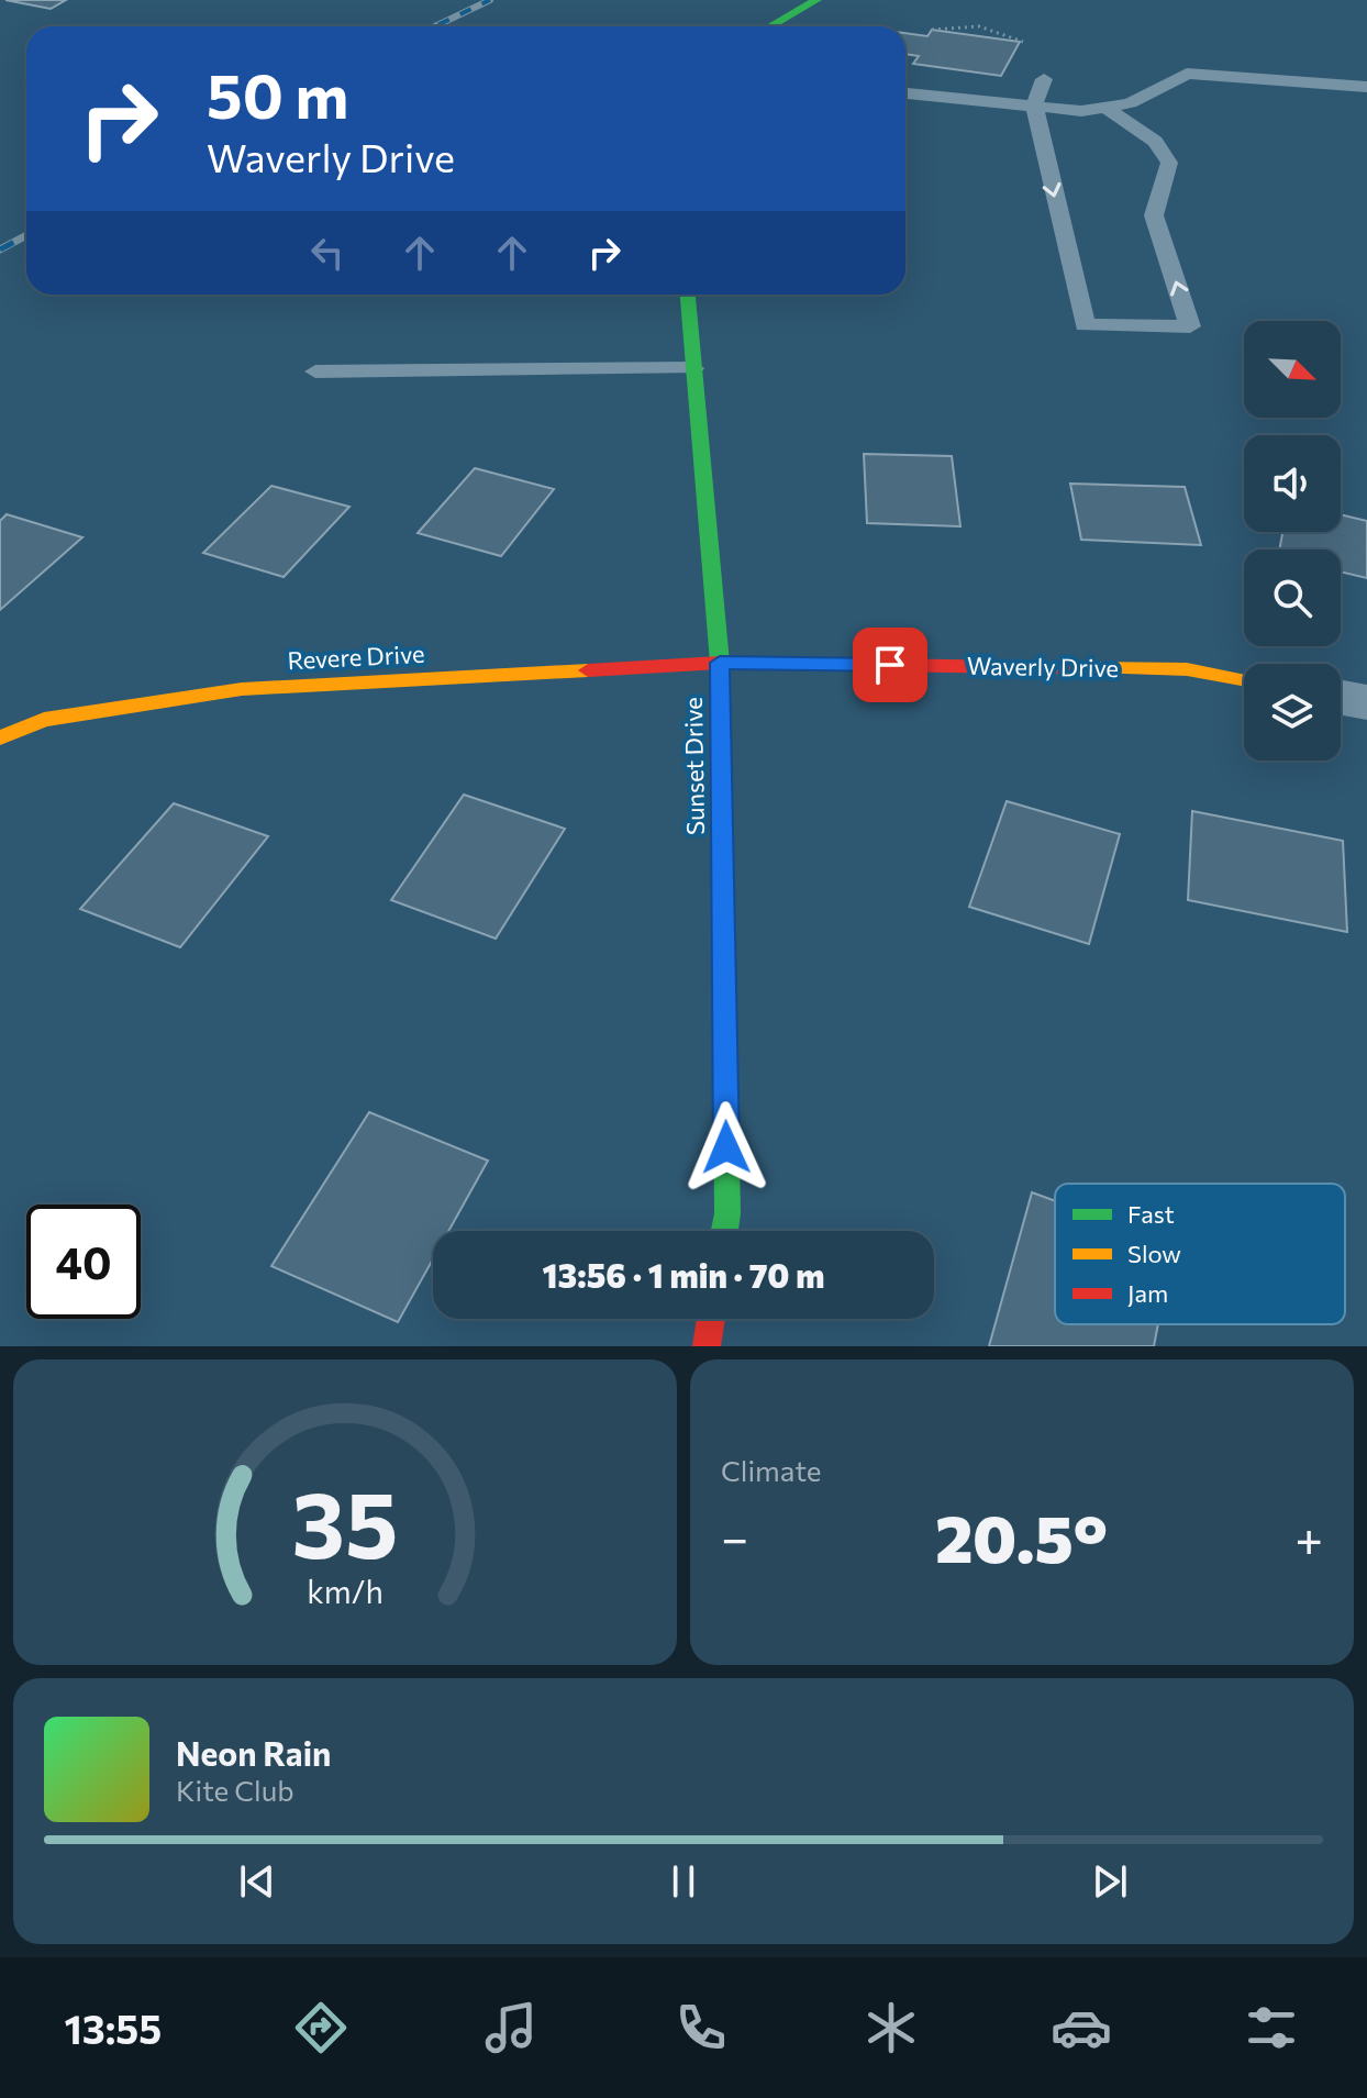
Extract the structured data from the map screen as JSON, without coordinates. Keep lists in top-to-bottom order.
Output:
{
  "streets": {
    "street": ["Revere Drive", "Waverly Drive", "Sunset Drive"]
  },
  "crossings": [
    ["Revere Drive", "Waverly Drive"],
    ["Revere Drive", "Sunset Drive"],
    ["Waverly Drive", "Sunset Drive"]
  ],
  "legend": ["Fast", "Slow", "Jam"],
  "north": "bottom right",
  "page": {
    "turn": ["50 m", "Waverly Drive"],
    "limit": "40",
    "trip": "13:56 · 1 min · 70 m",
    "tile": "Climate",
    "heat": ["−", "20.5°", "+"],
    "song": ["Neon Rain", "Kite Club"],
    "tabs": "13:55",
    "gauge": ["35", "km/h"]
  }
}
